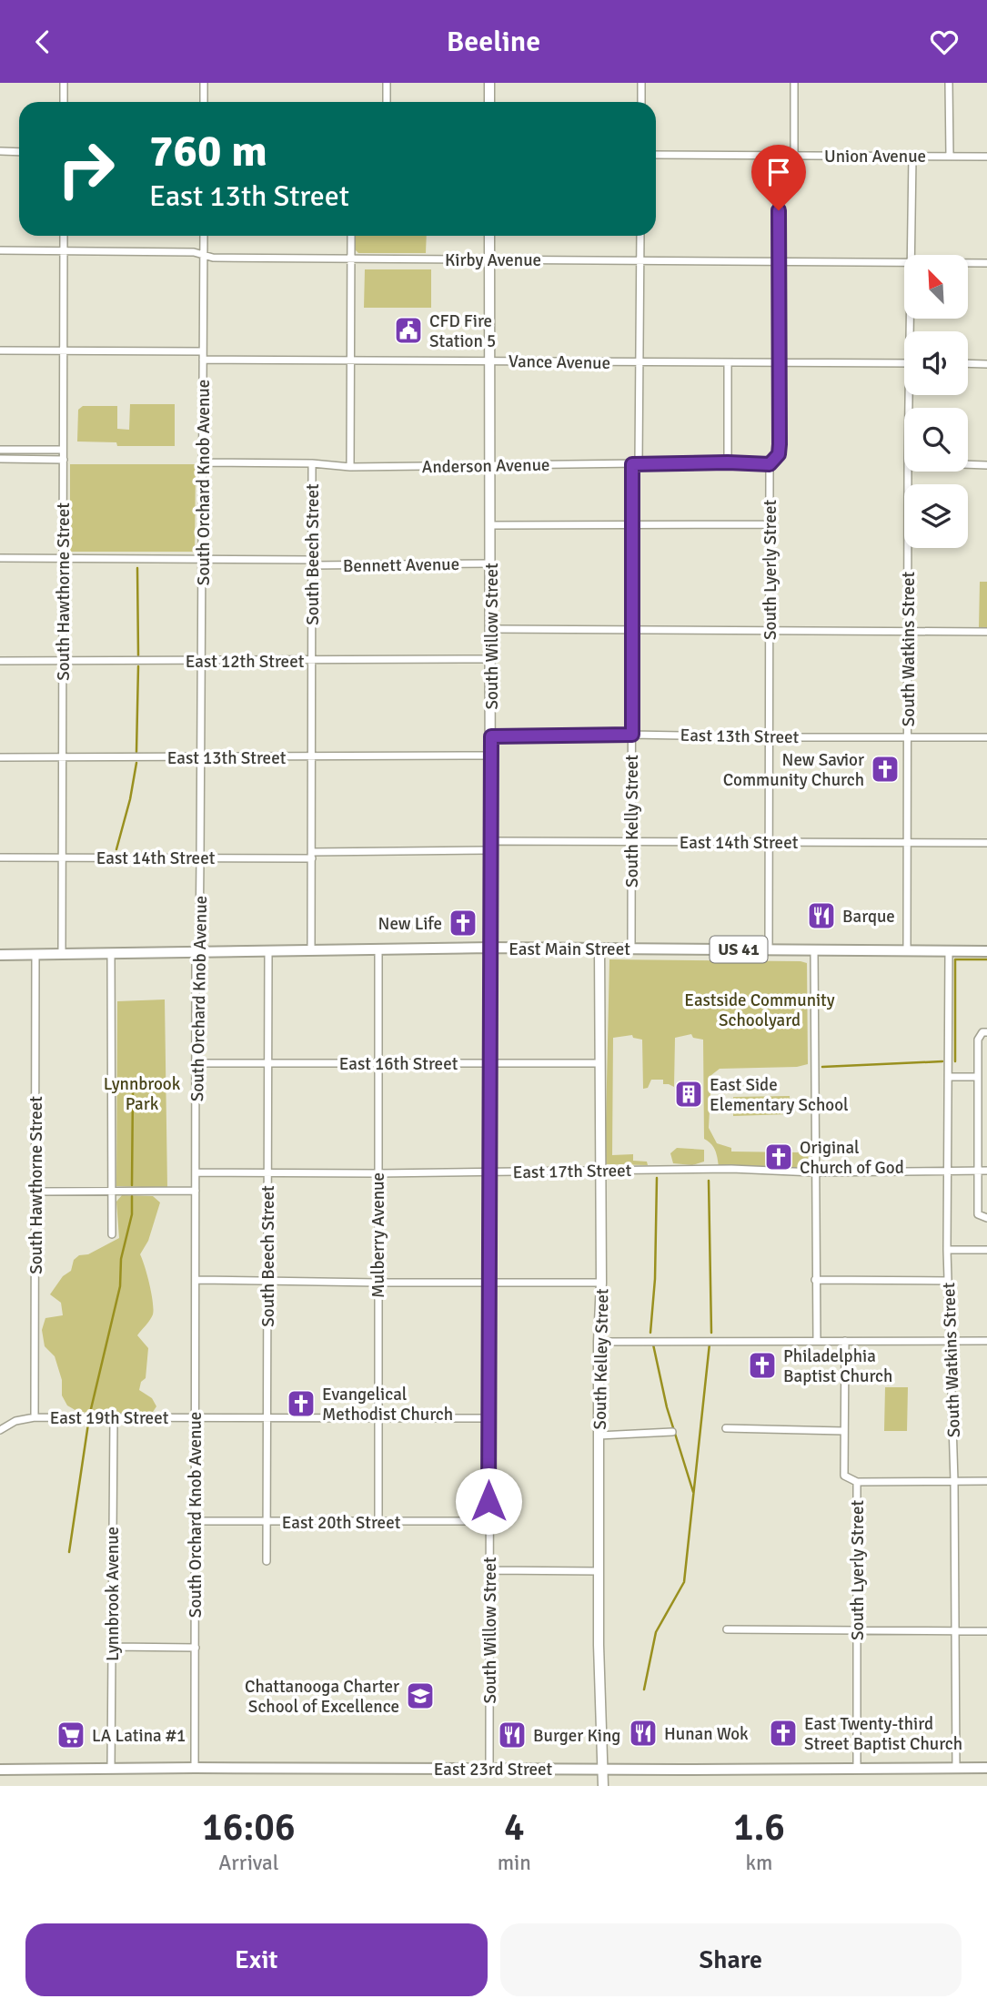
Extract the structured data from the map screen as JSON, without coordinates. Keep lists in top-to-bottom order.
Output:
{
  "streets": {
    "main road": [
      "South Willow Street",
      "East Main Street",
      "US 41",
      "South Kelley Street",
      "East 23rd Street"
    ],
    "street": [
      "Union Avenue",
      "Kirby Avenue",
      "Vance Avenue",
      "Anderson Avenue",
      "South Orchard Knob Avenue",
      "South Beech Street",
      "Bennett Avenue",
      "South Lyerly Street",
      "South Hawthorne Street",
      "South Watkins Street",
      "East 12th Street",
      "East 13th Street",
      "South Kelly Street",
      "East 14th Street",
      "East 16th Street",
      "East 17th Street",
      "Mulberry Avenue",
      "East 19th Street",
      "East 20th Street",
      "Lynnbrook Avenue"
    ]
  },
  "crossings": [
    ["Union Avenue", "South Lyerly Street"],
    ["Union Avenue", "South Watkins Street"],
    ["Kirby Avenue", "South Orchard Knob Avenue"],
    ["Kirby Avenue", "South Lyerly Street"],
    ["Kirby Avenue", "South Hawthorne Street"],
    ["Kirby Avenue", "South Willow Street"],
    ["Kirby Avenue", "South Kelly Street"],
    ["Vance Avenue", "South Orchard Knob Avenue"],
    ["Vance Avenue", "South Lyerly Street"],
    ["Vance Avenue", "South Hawthorne Street"],
    ["Vance Avenue", "South Willow Street"],
    ["Vance Avenue", "South Kelly Street"],
    ["Anderson Avenue", "South Orchard Knob Avenue"],
    ["Anderson Avenue", "South Beech Street"],
    ["Anderson Avenue", "South Lyerly Street"],
    ["Anderson Avenue", "South Willow Street"],
    ["Anderson Avenue", "South Kelly Street"],
    ["South Orchard Knob Avenue", "Bennett Avenue"],
    ["South Orchard Knob Avenue", "East 12th Street"],
    ["South Orchard Knob Avenue", "East 13th Street"],
    ["South Orchard Knob Avenue", "East 14th Street"],
    ["South Orchard Knob Avenue", "East Main Street"],
    ["South Orchard Knob Avenue", "East 16th Street"],
    ["South Orchard Knob Avenue", "East 17th Street"],
    ["South Orchard Knob Avenue", "East 19th Street"],
    ["South Orchard Knob Avenue", "East 20th Street"],
    ["South Orchard Knob Avenue", "East 23rd Street"],
    ["South Beech Street", "Bennett Avenue"],
    ["South Beech Street", "East 12th Street"],
    ["South Beech Street", "East 13th Street"],
    ["South Beech Street", "East 14th Street"],
    ["South Beech Street", "East Main Street"],
    ["South Beech Street", "East 16th Street"],
    ["South Beech Street", "East 17th Street"],
    ["South Beech Street", "East 19th Street"],
    ["South Beech Street", "East 20th Street"],
    ["Bennett Avenue", "South Hawthorne Street"],
    ["Bennett Avenue", "South Willow Street"],
    ["South Lyerly Street", "East 13th Street"],
    ["South Lyerly Street", "East 14th Street"],
    ["South Lyerly Street", "East Main Street"],
    ["South Lyerly Street", "East 23rd Street"],
    ["South Hawthorne Street", "East 12th Street"],
    ["South Hawthorne Street", "East 13th Street"],
    ["South Hawthorne Street", "East 14th Street"],
    ["South Hawthorne Street", "East Main Street"],
    ["South Hawthorne Street", "East 19th Street"],
    ["South Willow Street", "East 12th Street"],
    ["South Willow Street", "East 13th Street"],
    ["South Willow Street", "East 14th Street"],
    ["South Willow Street", "East Main Street"],
    ["South Willow Street", "East 16th Street"],
    ["South Willow Street", "East 17th Street"],
    ["South Willow Street", "East 19th Street"],
    ["South Willow Street", "East 20th Street"],
    ["South Willow Street", "East 23rd Street"],
    ["South Watkins Street", "East 13th Street"],
    ["South Watkins Street", "East 14th Street"],
    ["South Watkins Street", "East Main Street"],
    ["South Watkins Street", "East 17th Street"],
    ["South Watkins Street", "East 23rd Street"],
    ["East 13th Street", "South Kelly Street"],
    ["South Kelly Street", "East 14th Street"],
    ["South Kelly Street", "East Main Street"],
    ["East Main Street", "Mulberry Avenue"],
    ["East Main Street", "South Kelley Street"],
    ["East 16th Street", "Mulberry Avenue"],
    ["East 16th Street", "South Kelley Street"],
    ["East 17th Street", "Mulberry Avenue"],
    ["East 17th Street", "South Kelley Street"],
    ["Mulberry Avenue", "East 19th Street"],
    ["Mulberry Avenue", "East 20th Street"],
    ["South Kelley Street", "East 23rd Street"],
    ["East 19th Street", "Lynnbrook Avenue"],
    ["Lynnbrook Avenue", "East 23rd Street"]
  ],
  "parks": ["Eastside Community Schoolyard", "Lynnbrook Park"],
  "places": {
    "public building": ["CFD Fire Station 5"],
    "church": [
      "New Savior Community Church",
      "New Life",
      "Original Church of God",
      "Philadelphia Baptist Church",
      "Evangelical Methodist Church",
      "East Twenty-third Street Baptist Church"
    ],
    "restaurant": ["Barque", "Hunan Wok", "Burger King"],
    "building": ["East Side Elementary School"],
    "school or university": ["Chattanooga Charter School of Excellence"],
    "supermarket": ["LA Latina #1"]
  },
  "north": "top left",
  "page": {
    "header": "Beeline",
    "turn": ["760 m", "East 13th Street"],
    "eta": [
      "16:06",
      "Arrival",
      "4",
      "min",
      "1.6",
      "km"
    ],
    "buttons": ["Exit", "Share"]
  }
}
